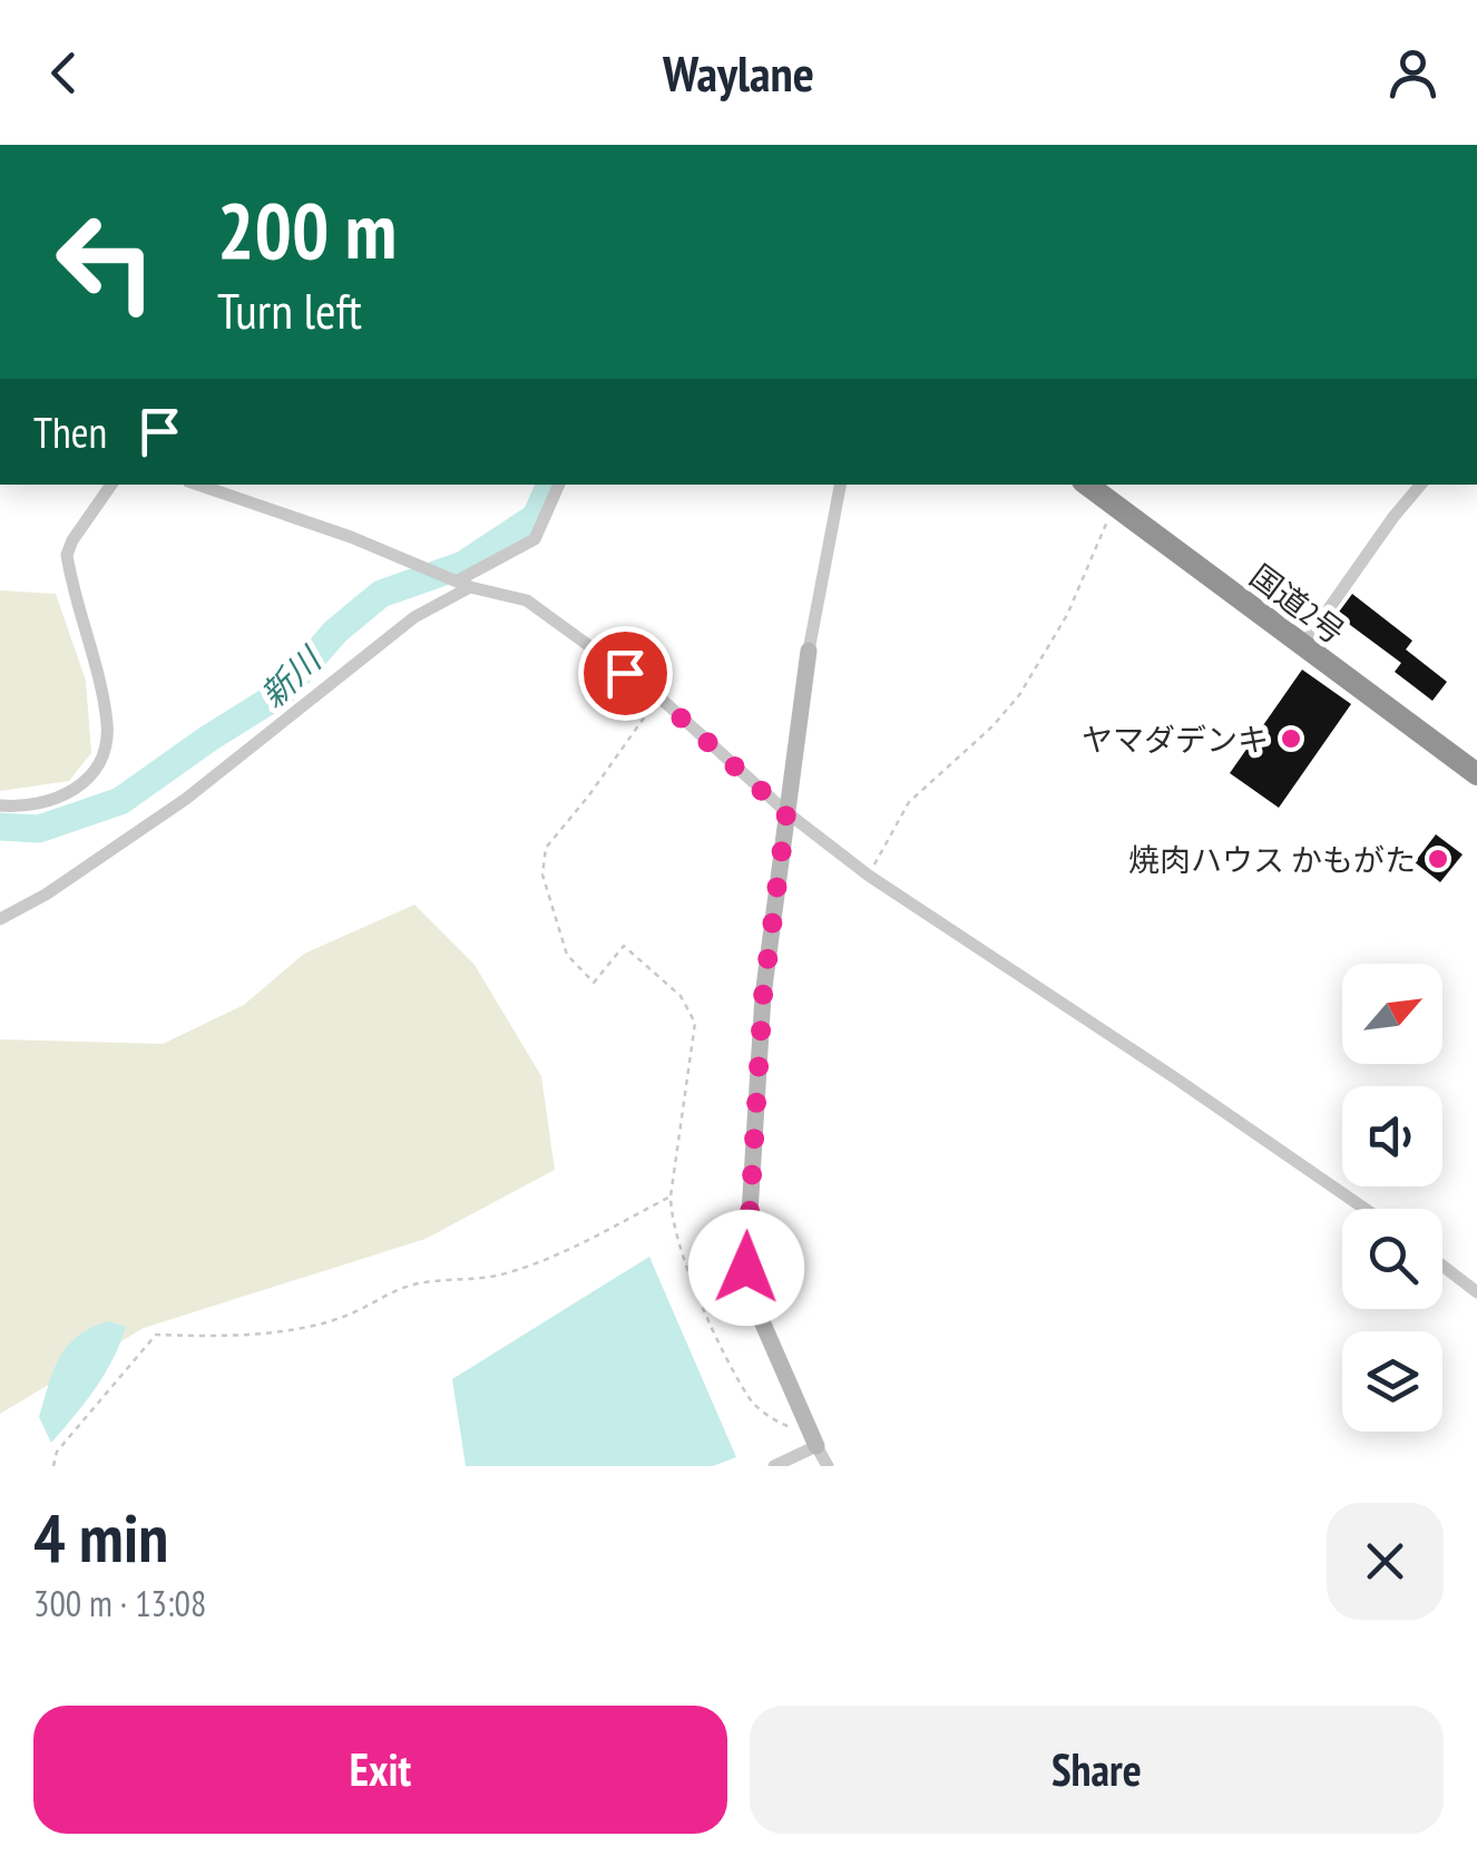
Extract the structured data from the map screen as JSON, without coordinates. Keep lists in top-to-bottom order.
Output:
{
  "streets": {
    "highway": ["国道2号"]
  },
  "water": ["新川"],
  "places": ["ヤマダデンキ", "焼肉ハウス かもがた"],
  "north": "top right",
  "page": {
    "header": "Waylane",
    "turn": ["200 m", "Turn left"],
    "then": "Then",
    "heading": ["4 min", "300 m · 13:08"],
    "buttons": ["Exit", "Share"]
  }
}
